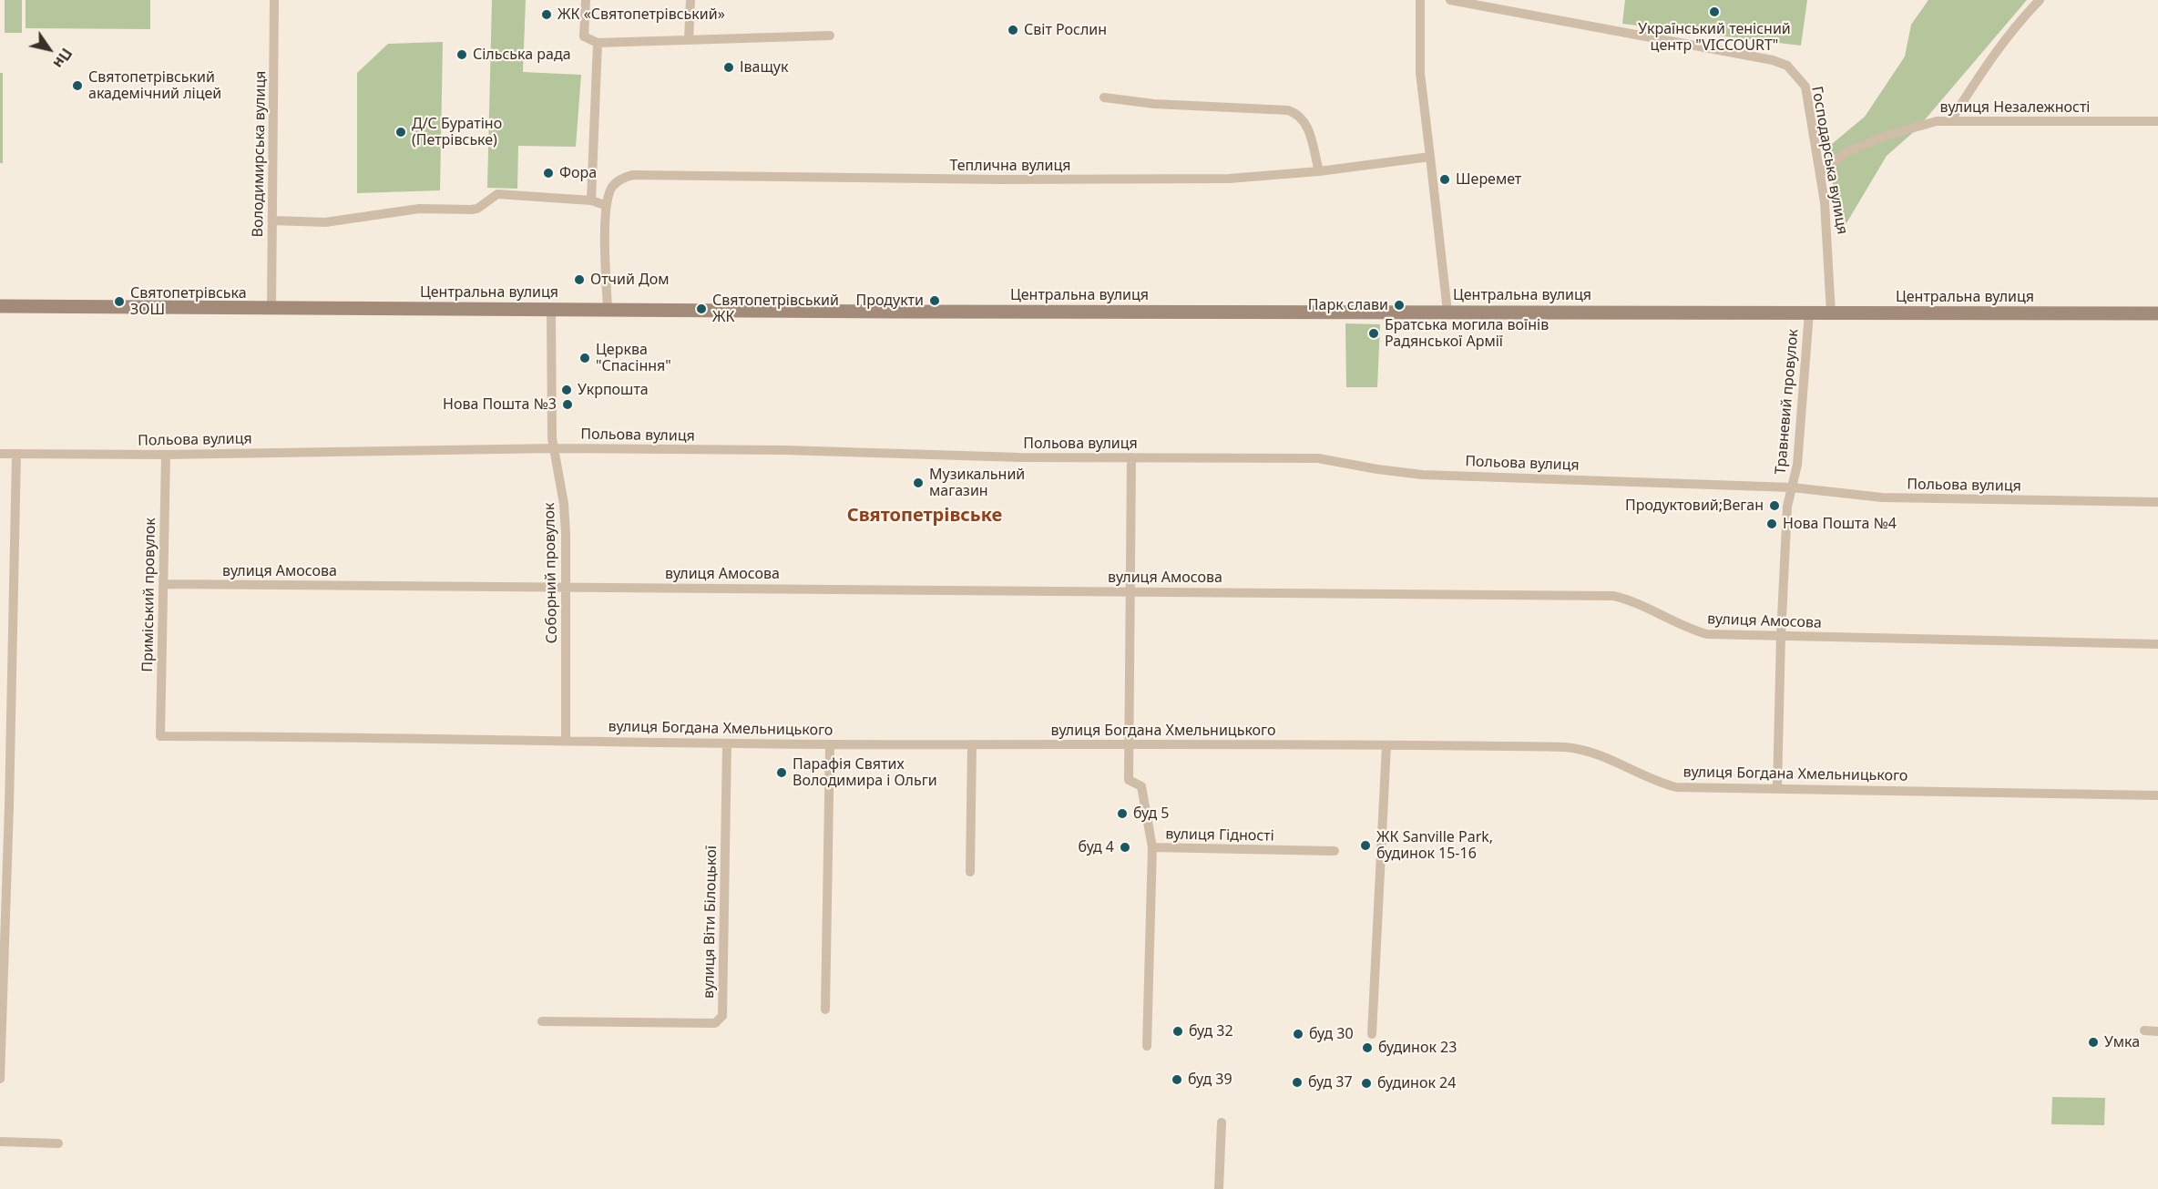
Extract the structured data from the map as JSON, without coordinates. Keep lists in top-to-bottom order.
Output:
{
  "streets": {
    "main road": ["Центральна вулиця"],
    "street": [
      "вулиця Незалежності",
      "Володимирська вулиця",
      "Господарська вулиця",
      "Теплична вулиця",
      "Травневий провулок",
      "Польова вулиця",
      "вулиця Амосова",
      "Соборний провулок",
      "Приміський провулок",
      "вулиця Богдана Хмельницького",
      "вулиця Гідності",
      "вулиця Віти Білоцької"
    ]
  },
  "crossings": [
    ["вулиця Незалежності", "Господарська вулиця"],
    ["Володимирська вулиця", "Центральна вулиця"],
    ["Господарська вулиця", "Центральна вулиця"],
    ["Теплична вулиця", "Центральна вулиця"],
    ["Центральна вулиця", "Травневий провулок"],
    ["Центральна вулиця", "Соборний провулок"],
    ["Травневий провулок", "Польова вулиця"],
    ["Травневий провулок", "вулиця Амосова"],
    ["Травневий провулок", "вулиця Богдана Хмельницького"],
    ["Польова вулиця", "Соборний провулок"],
    ["Польова вулиця", "Приміський провулок"],
    ["вулиця Амосова", "Соборний провулок"],
    ["вулиця Амосова", "Приміський провулок"],
    ["Соборний провулок", "вулиця Богдана Хмельницького"],
    ["Приміський провулок", "вулиця Богдана Хмельницького"],
    ["вулиця Богдана Хмельницького", "вулиця Гідності"],
    ["вулиця Богдана Хмельницького", "вулиця Віти Білоцької"]
  ],
  "districts": ["Святопетрівське"],
  "places": [
    "Український тенісний центр \"VICCOURT\"",
    "ЖК «Святопетрівський»",
    "Світ Рослин",
    "Сільська рада",
    "Іващук",
    "Святопетрівський академічний ліцей",
    "Д/С Буратіно (Петрівське)",
    "Фора",
    "Шеремет",
    "Отчий Дом",
    "Продукти",
    "Святопетрівська ЗОШ",
    "Парк слави",
    "Святопетрівський ЖК",
    "Братська могила воїнів Радянської Армії",
    "Церква \"Спасіння\"",
    "Укрпошта",
    "Нова Пошта №3",
    "Музикальний магазин",
    "Продуктовий;Веган",
    "Нова Пошта №4",
    "Парафія Святих Володимира і Ольги",
    "буд 5",
    "ЖК Sanville Park, будинок 15-16",
    "буд 4",
    "буд 32",
    "буд 30",
    "Умка",
    "будинок 23",
    "буд 39",
    "буд 37",
    "будинок 24"
  ],
  "north": "bottom right"
}
